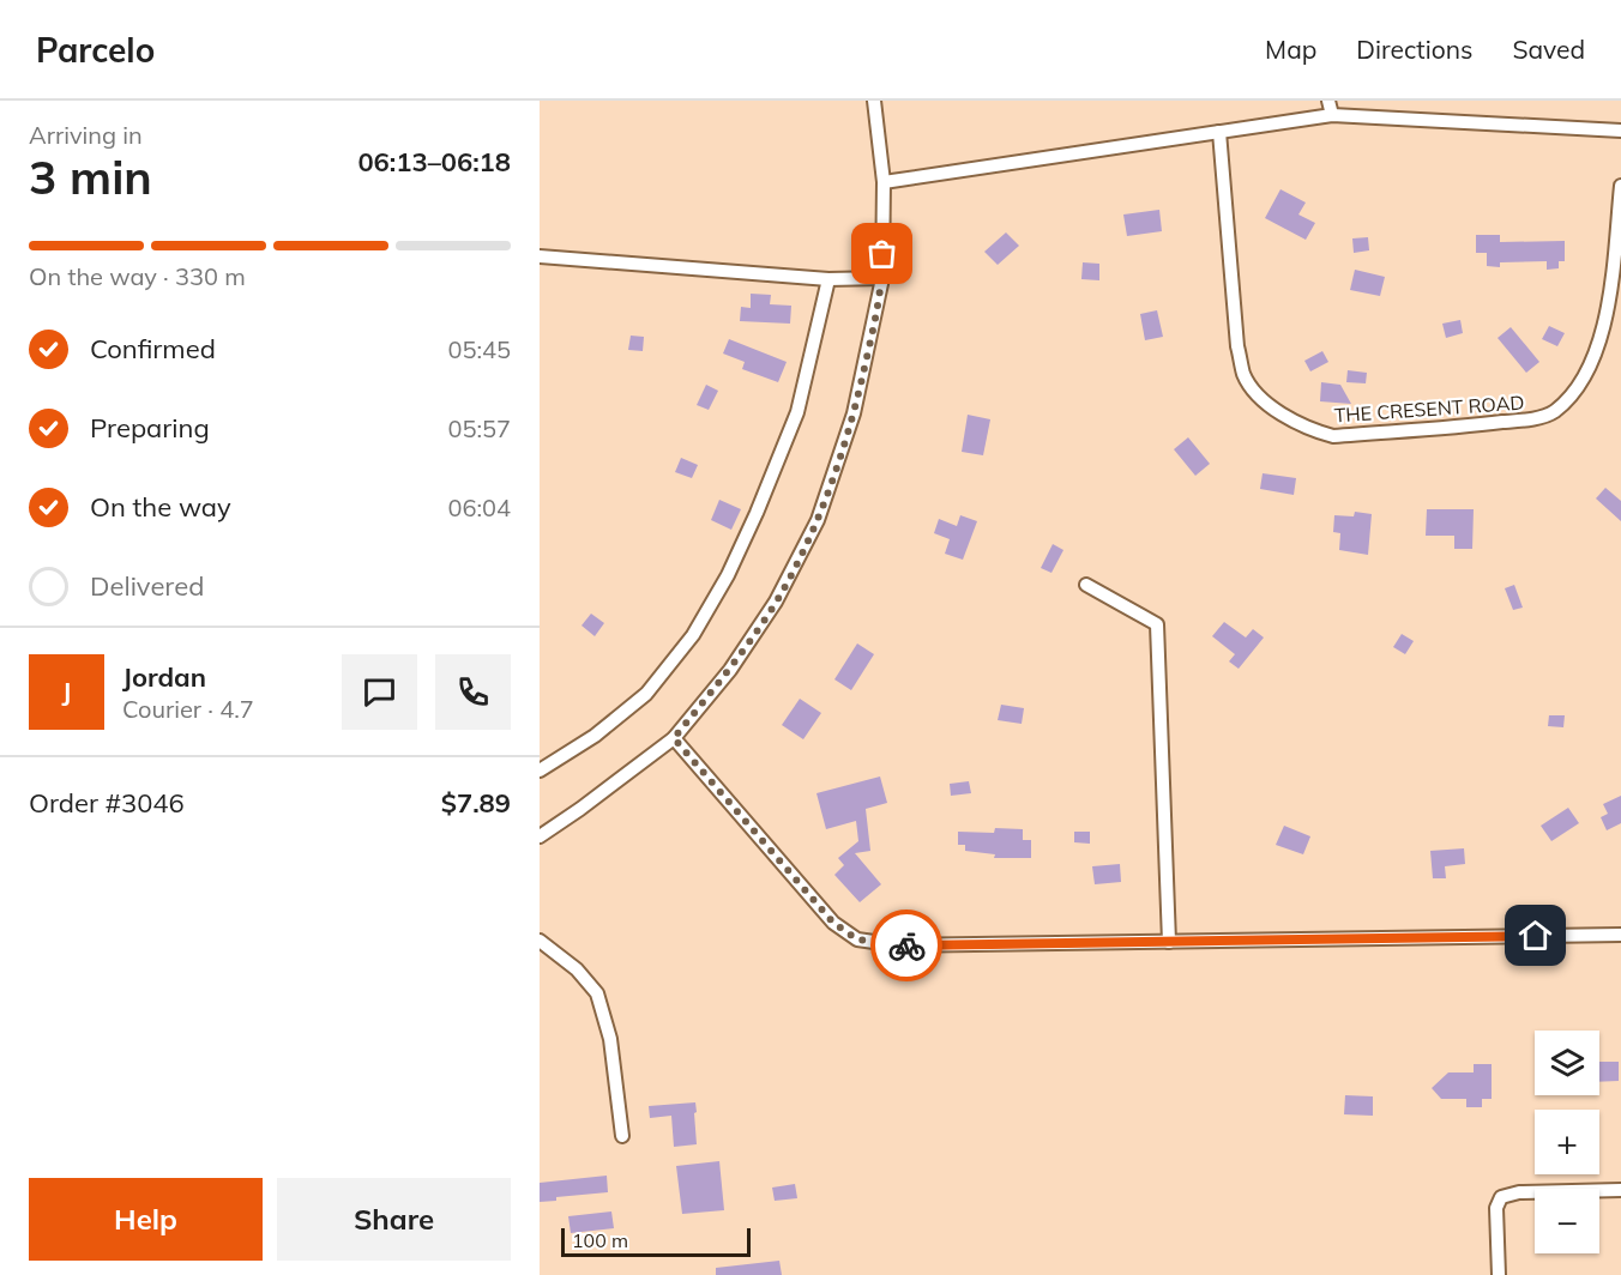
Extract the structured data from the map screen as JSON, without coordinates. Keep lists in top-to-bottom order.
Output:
{
  "streets": {
    "street": ["THE CRESENT ROAD"]
  },
  "scale_bar": "100 m",
  "page": {
    "header": "Parcelo",
    "nav": ["Map", "Directions", "Saved"],
    "heading": ["3 min", "Arriving in", "06:13–06:18"],
    "panel": [
      "Jordan",
      "Courier · 4.7",
      "Order #3046",
      "$7.89"
    ],
    "bar": "On the way · 330 m",
    "list": [
      ["Confirmed", "05:45"],
      ["Preparing", "05:57"],
      ["On the way", "06:04"],
      "Delivered"
    ],
    "round": "J",
    "map_buttons": ["+", "−"],
    "buttons": ["Help", "Share"],
    "scale": "100 m"
  }
}
